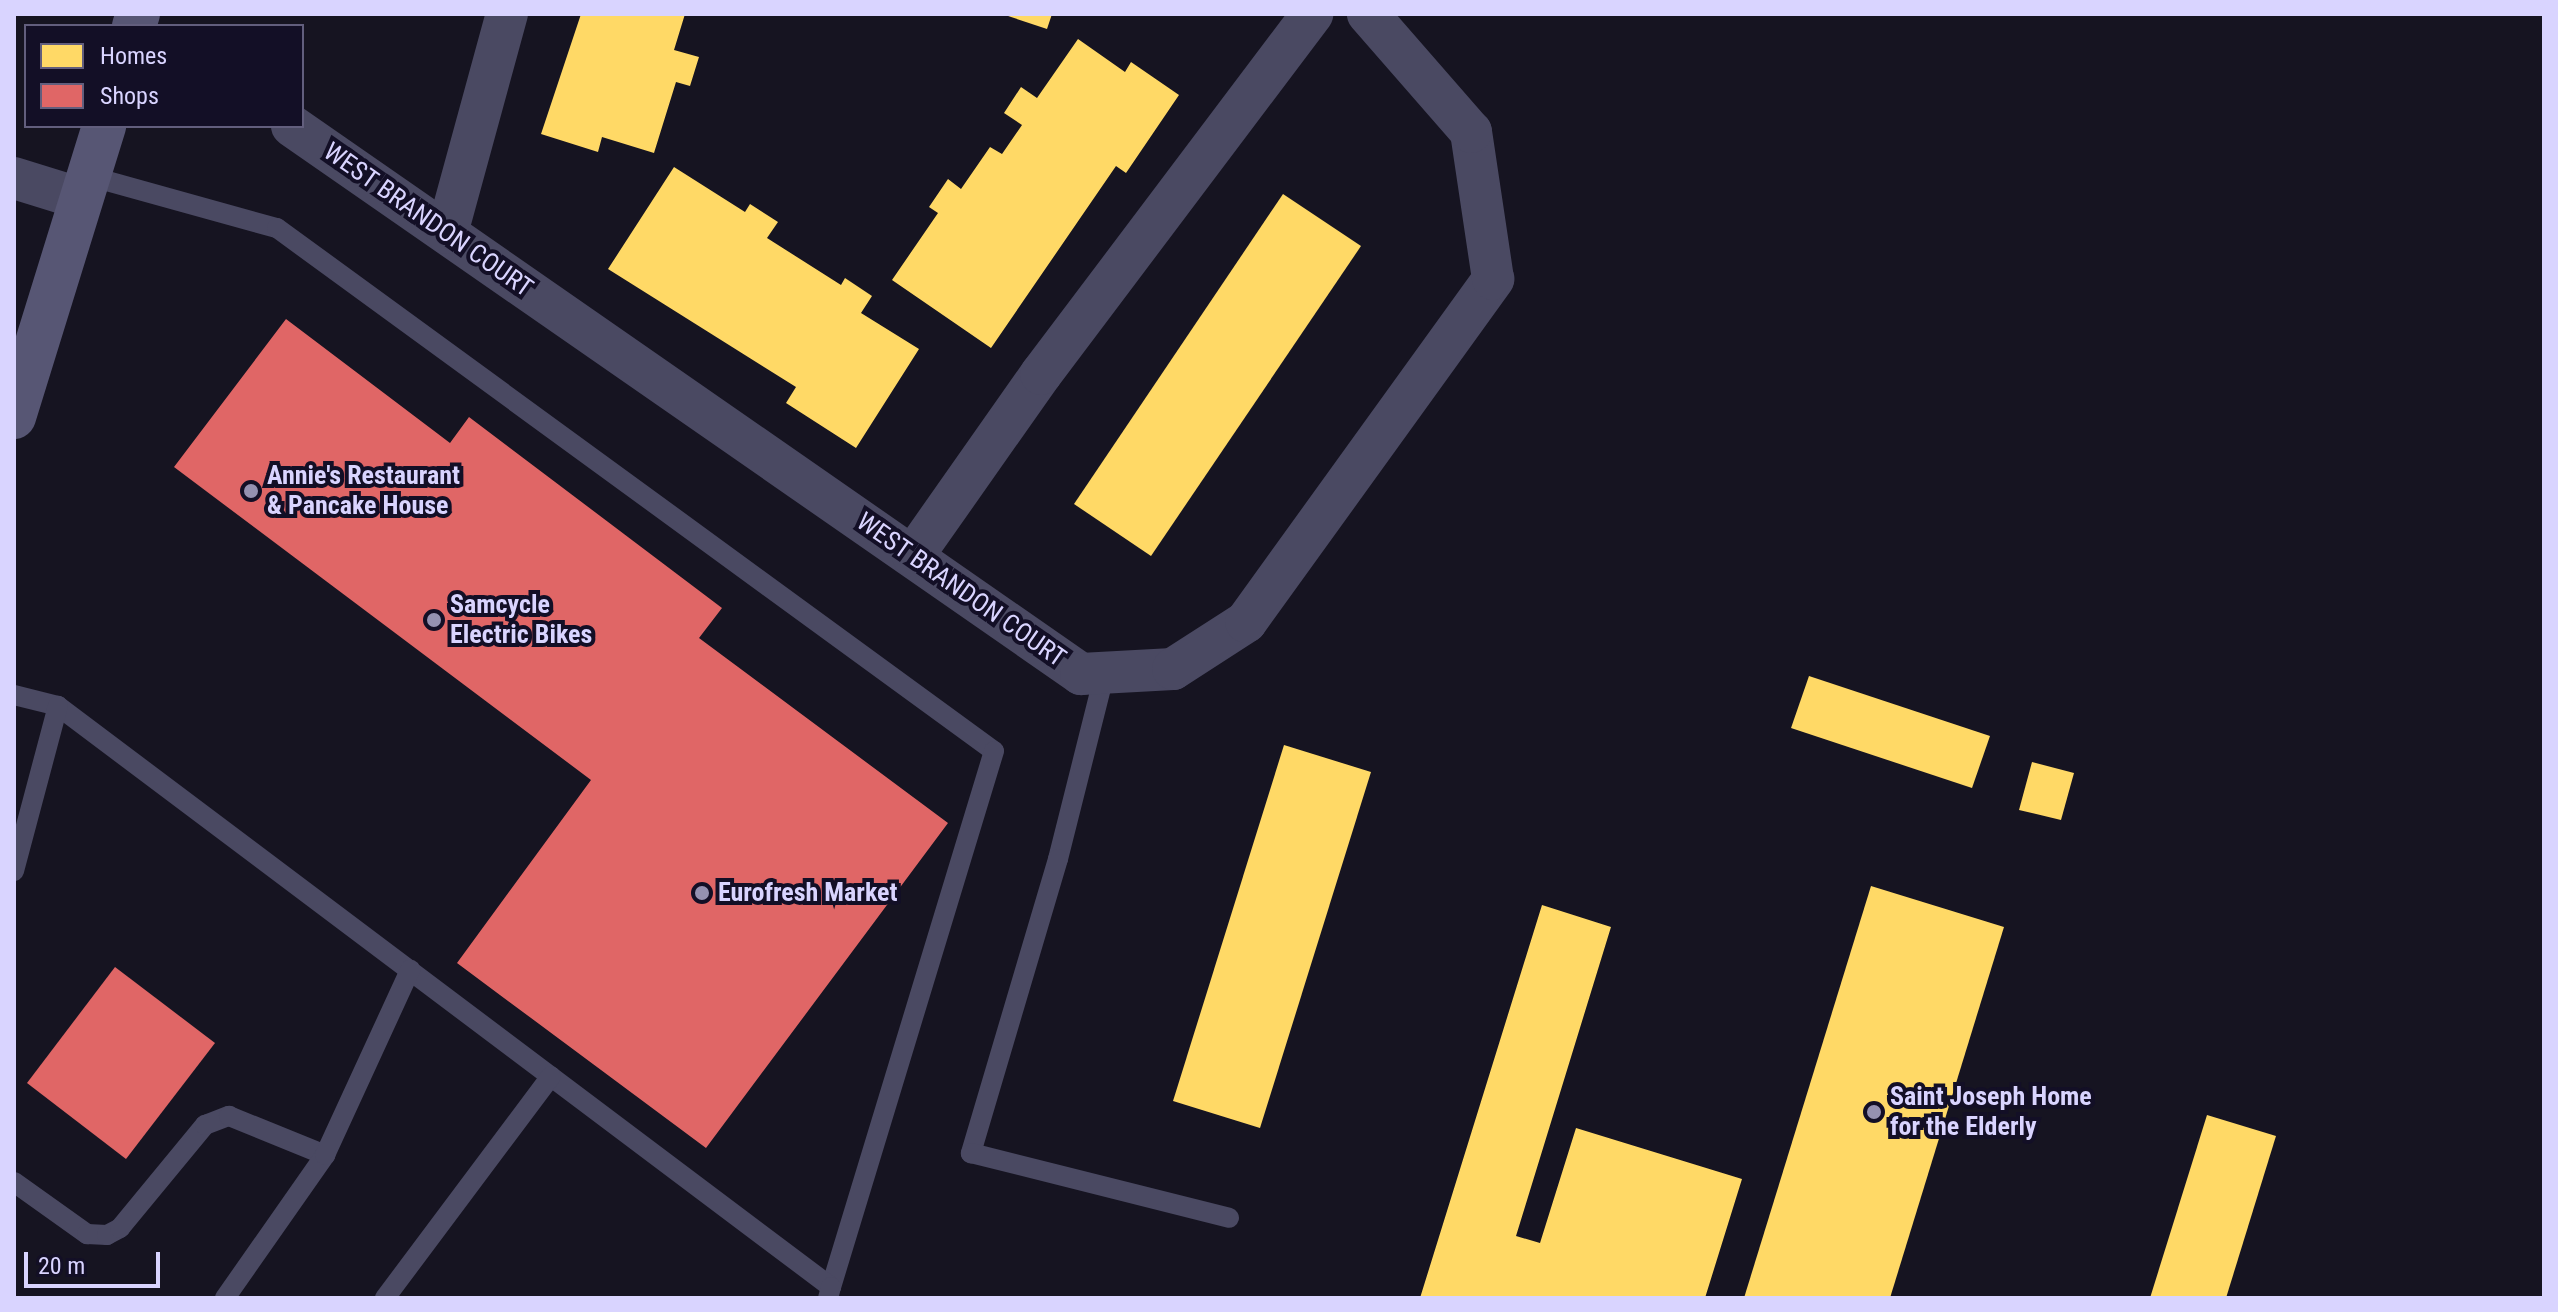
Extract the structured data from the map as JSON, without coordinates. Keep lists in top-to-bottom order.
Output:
{
  "streets": {
    "street": ["WEST BRANDON COURT"]
  },
  "places": [
    "Annie's Restaurant & Pancake House",
    "Samcycle Electric Bikes",
    "Eurofresh Market",
    "Saint Joseph Home for the Elderly"
  ],
  "legend": ["Homes", "Shops"],
  "scale_bar": "20 m"
}
